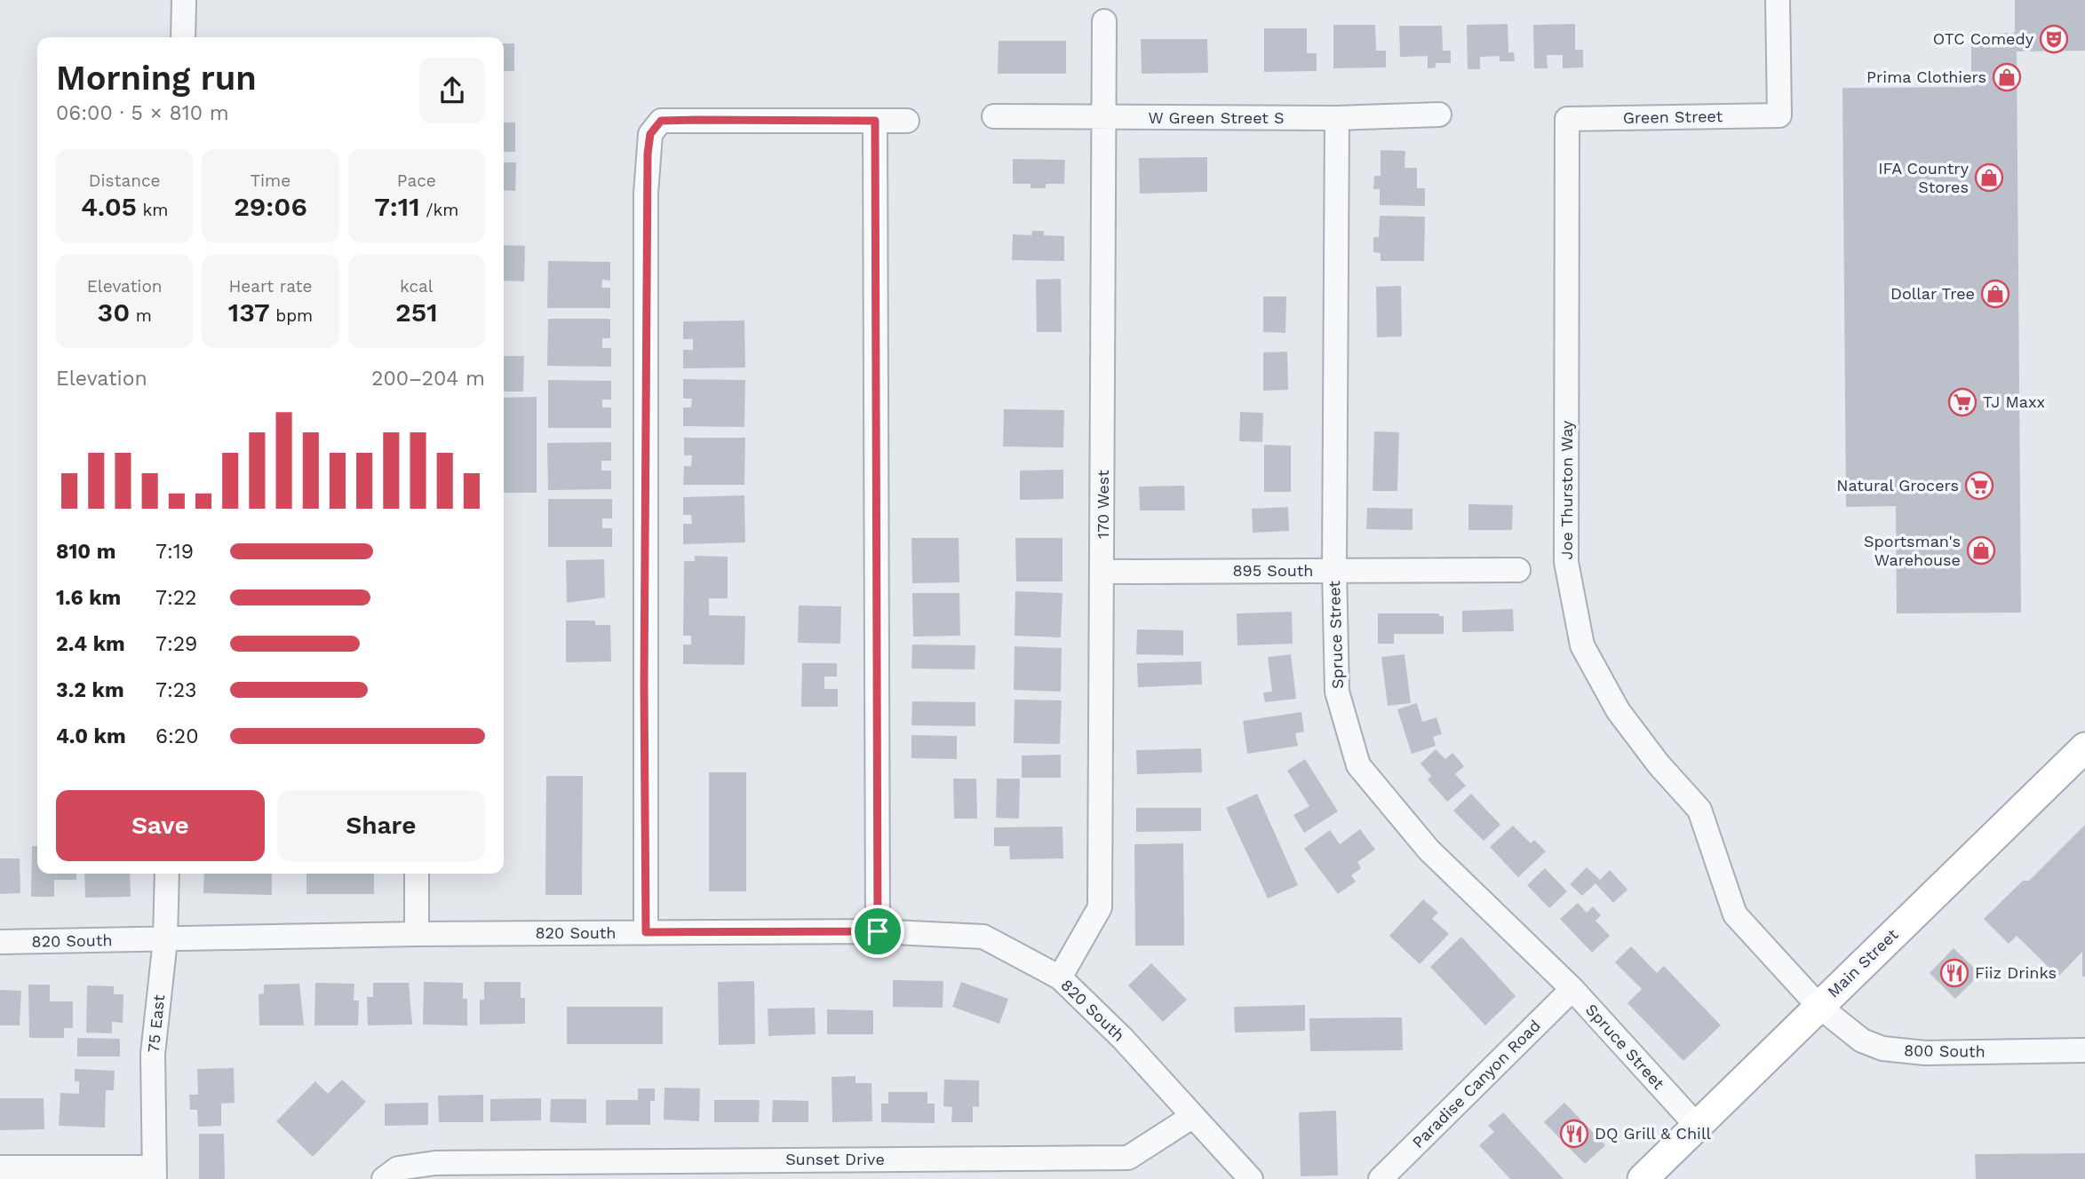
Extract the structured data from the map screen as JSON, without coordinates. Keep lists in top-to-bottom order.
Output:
{
  "streets": {
    "main road": ["Main Street"],
    "street": [
      "Green Street",
      "W Green Street S",
      "Joe Thurston Way",
      "170 West",
      "895 South",
      "Spruce Street",
      "820 South",
      "75 East",
      "800 South",
      "Paradise Canyon Road",
      "Sunset Drive"
    ]
  },
  "crossings": [
    ["Green Street", "Joe Thurston Way"],
    ["W Green Street S", "170 West"],
    ["W Green Street S", "Spruce Street"],
    ["Joe Thurston Way", "Main Street"],
    ["Joe Thurston Way", "800 South"],
    ["170 West", "895 South"],
    ["170 West", "820 South"],
    ["895 South", "Spruce Street"],
    ["Spruce Street", "Main Street"],
    ["Spruce Street", "Paradise Canyon Road"],
    ["820 South", "75 East"],
    ["820 South", "Sunset Drive"],
    ["Main Street", "800 South"]
  ],
  "places": {
    "theatre": ["OTC Comedy"],
    "shop": [
      "Prima Clothiers",
      "IFA Country Stores",
      "Dollar Tree",
      "Sportsman's Warehouse"
    ],
    "supermarket": ["TJ Maxx", "Natural Grocers"],
    "restaurant": ["Fiiz Drinks", "DQ Grill & Chill"]
  },
  "page": {
    "heading": ["Morning run", "06:00 · 5 × 810 m"],
    "stats": [
      ["Distance", "4.05 km"],
      ["Time", "29:06"],
      ["Pace", "7:11 /km"],
      ["Elevation", "30 m"],
      ["Heart rate", "137 bpm"],
      ["kcal", "251"]
    ],
    "chart": ["Elevation", "200–204 m"],
    "list": [
      {
        "name": "810 m",
        "note": "7:19"
      },
      {
        "name": "1.6 km",
        "note": "7:22"
      },
      {
        "name": "2.4 km",
        "note": "7:29"
      },
      {
        "name": "3.2 km",
        "note": "7:23"
      },
      {
        "name": "4.0 km",
        "note": "6:20"
      }
    ],
    "buttons": ["Save", "Share"]
  }
}
